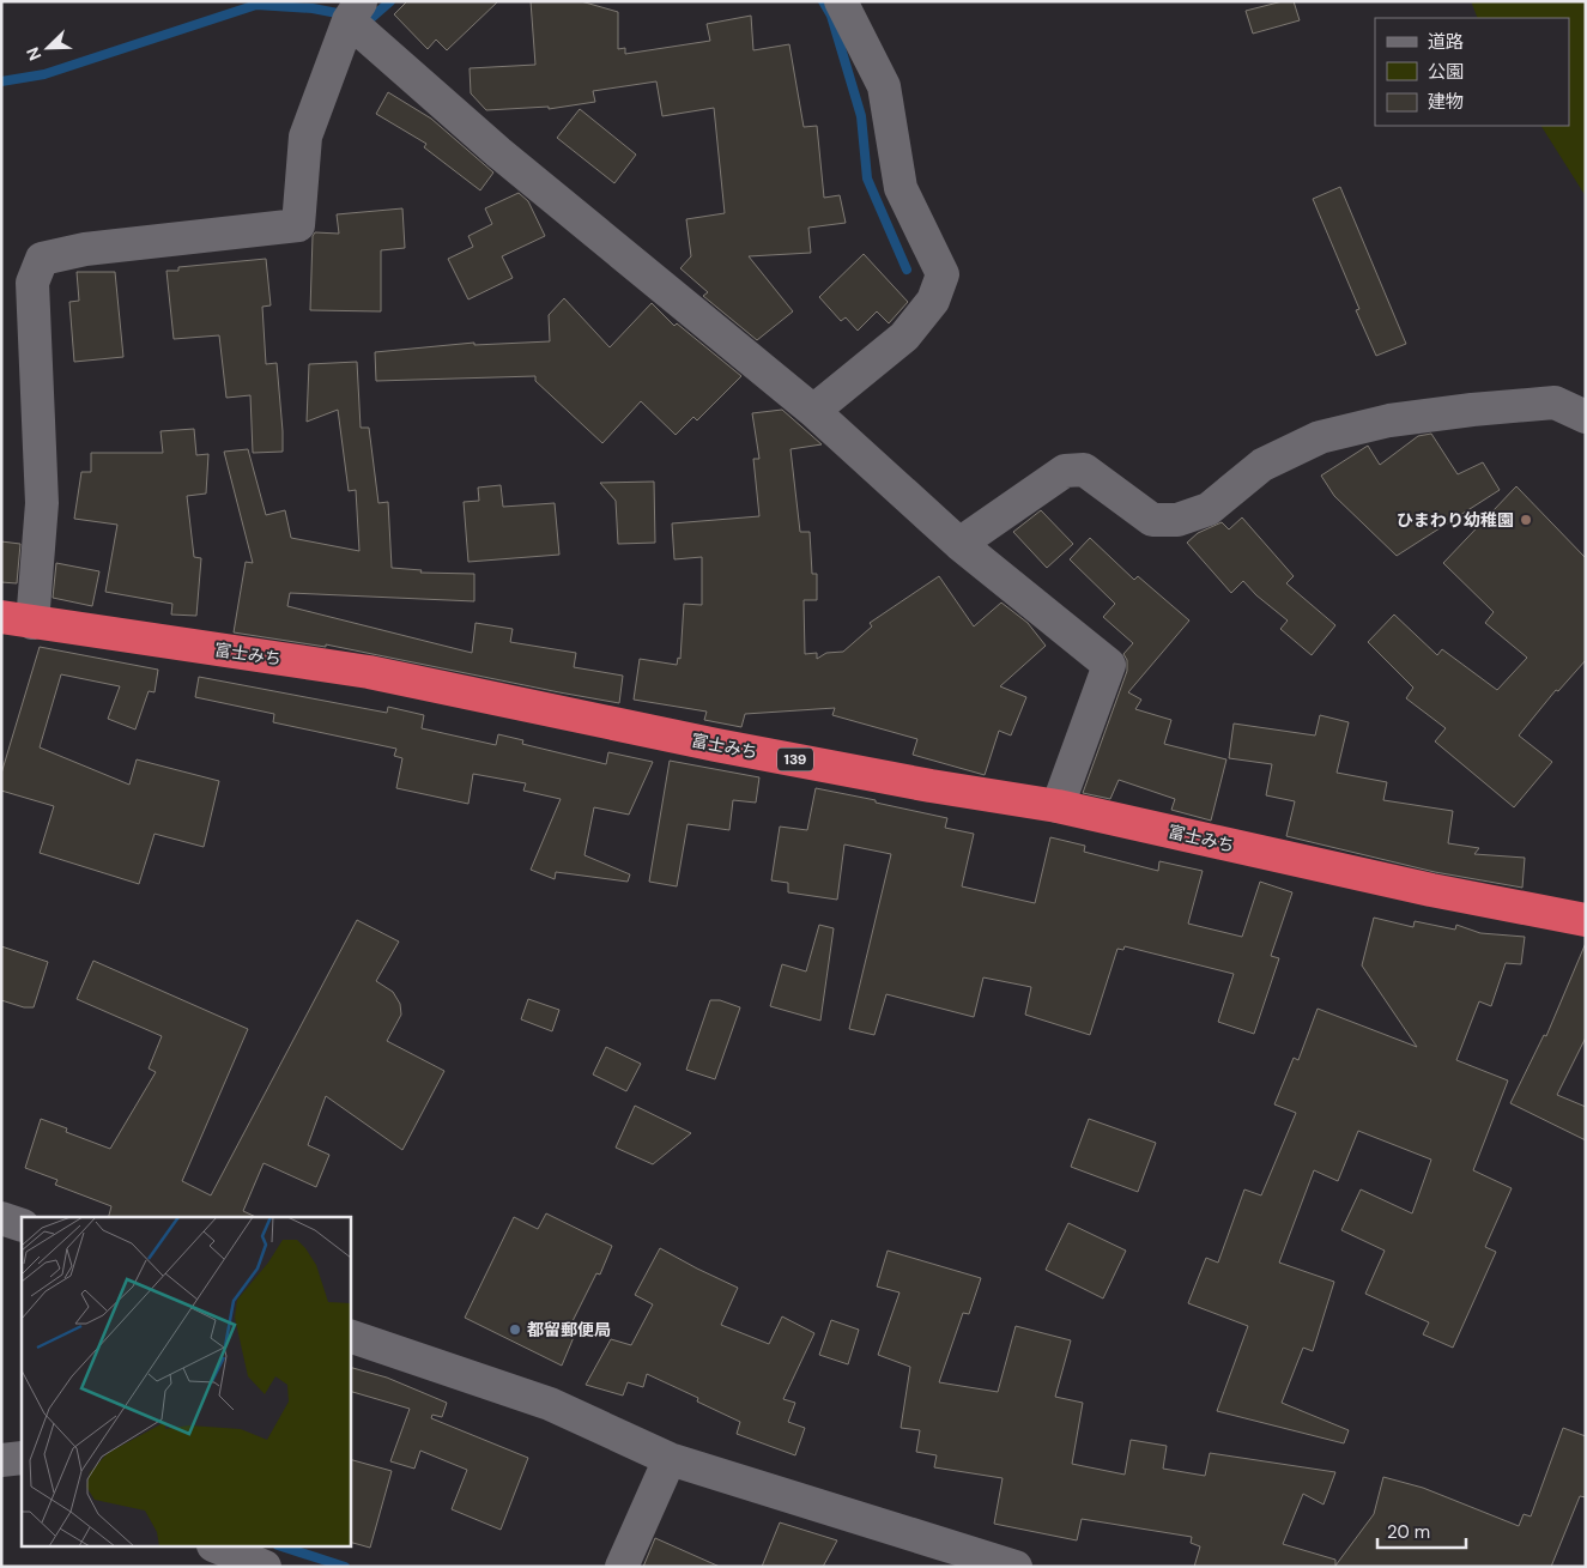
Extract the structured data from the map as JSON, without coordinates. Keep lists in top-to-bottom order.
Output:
{
  "streets": {
    "highway": ["富士みち", "139"]
  },
  "places": ["ひまわり幼稚園", "都留郵便局"],
  "legend": ["道路", "公園", "建物"],
  "scale_bar": "20 m",
  "north": "bottom left"
}
